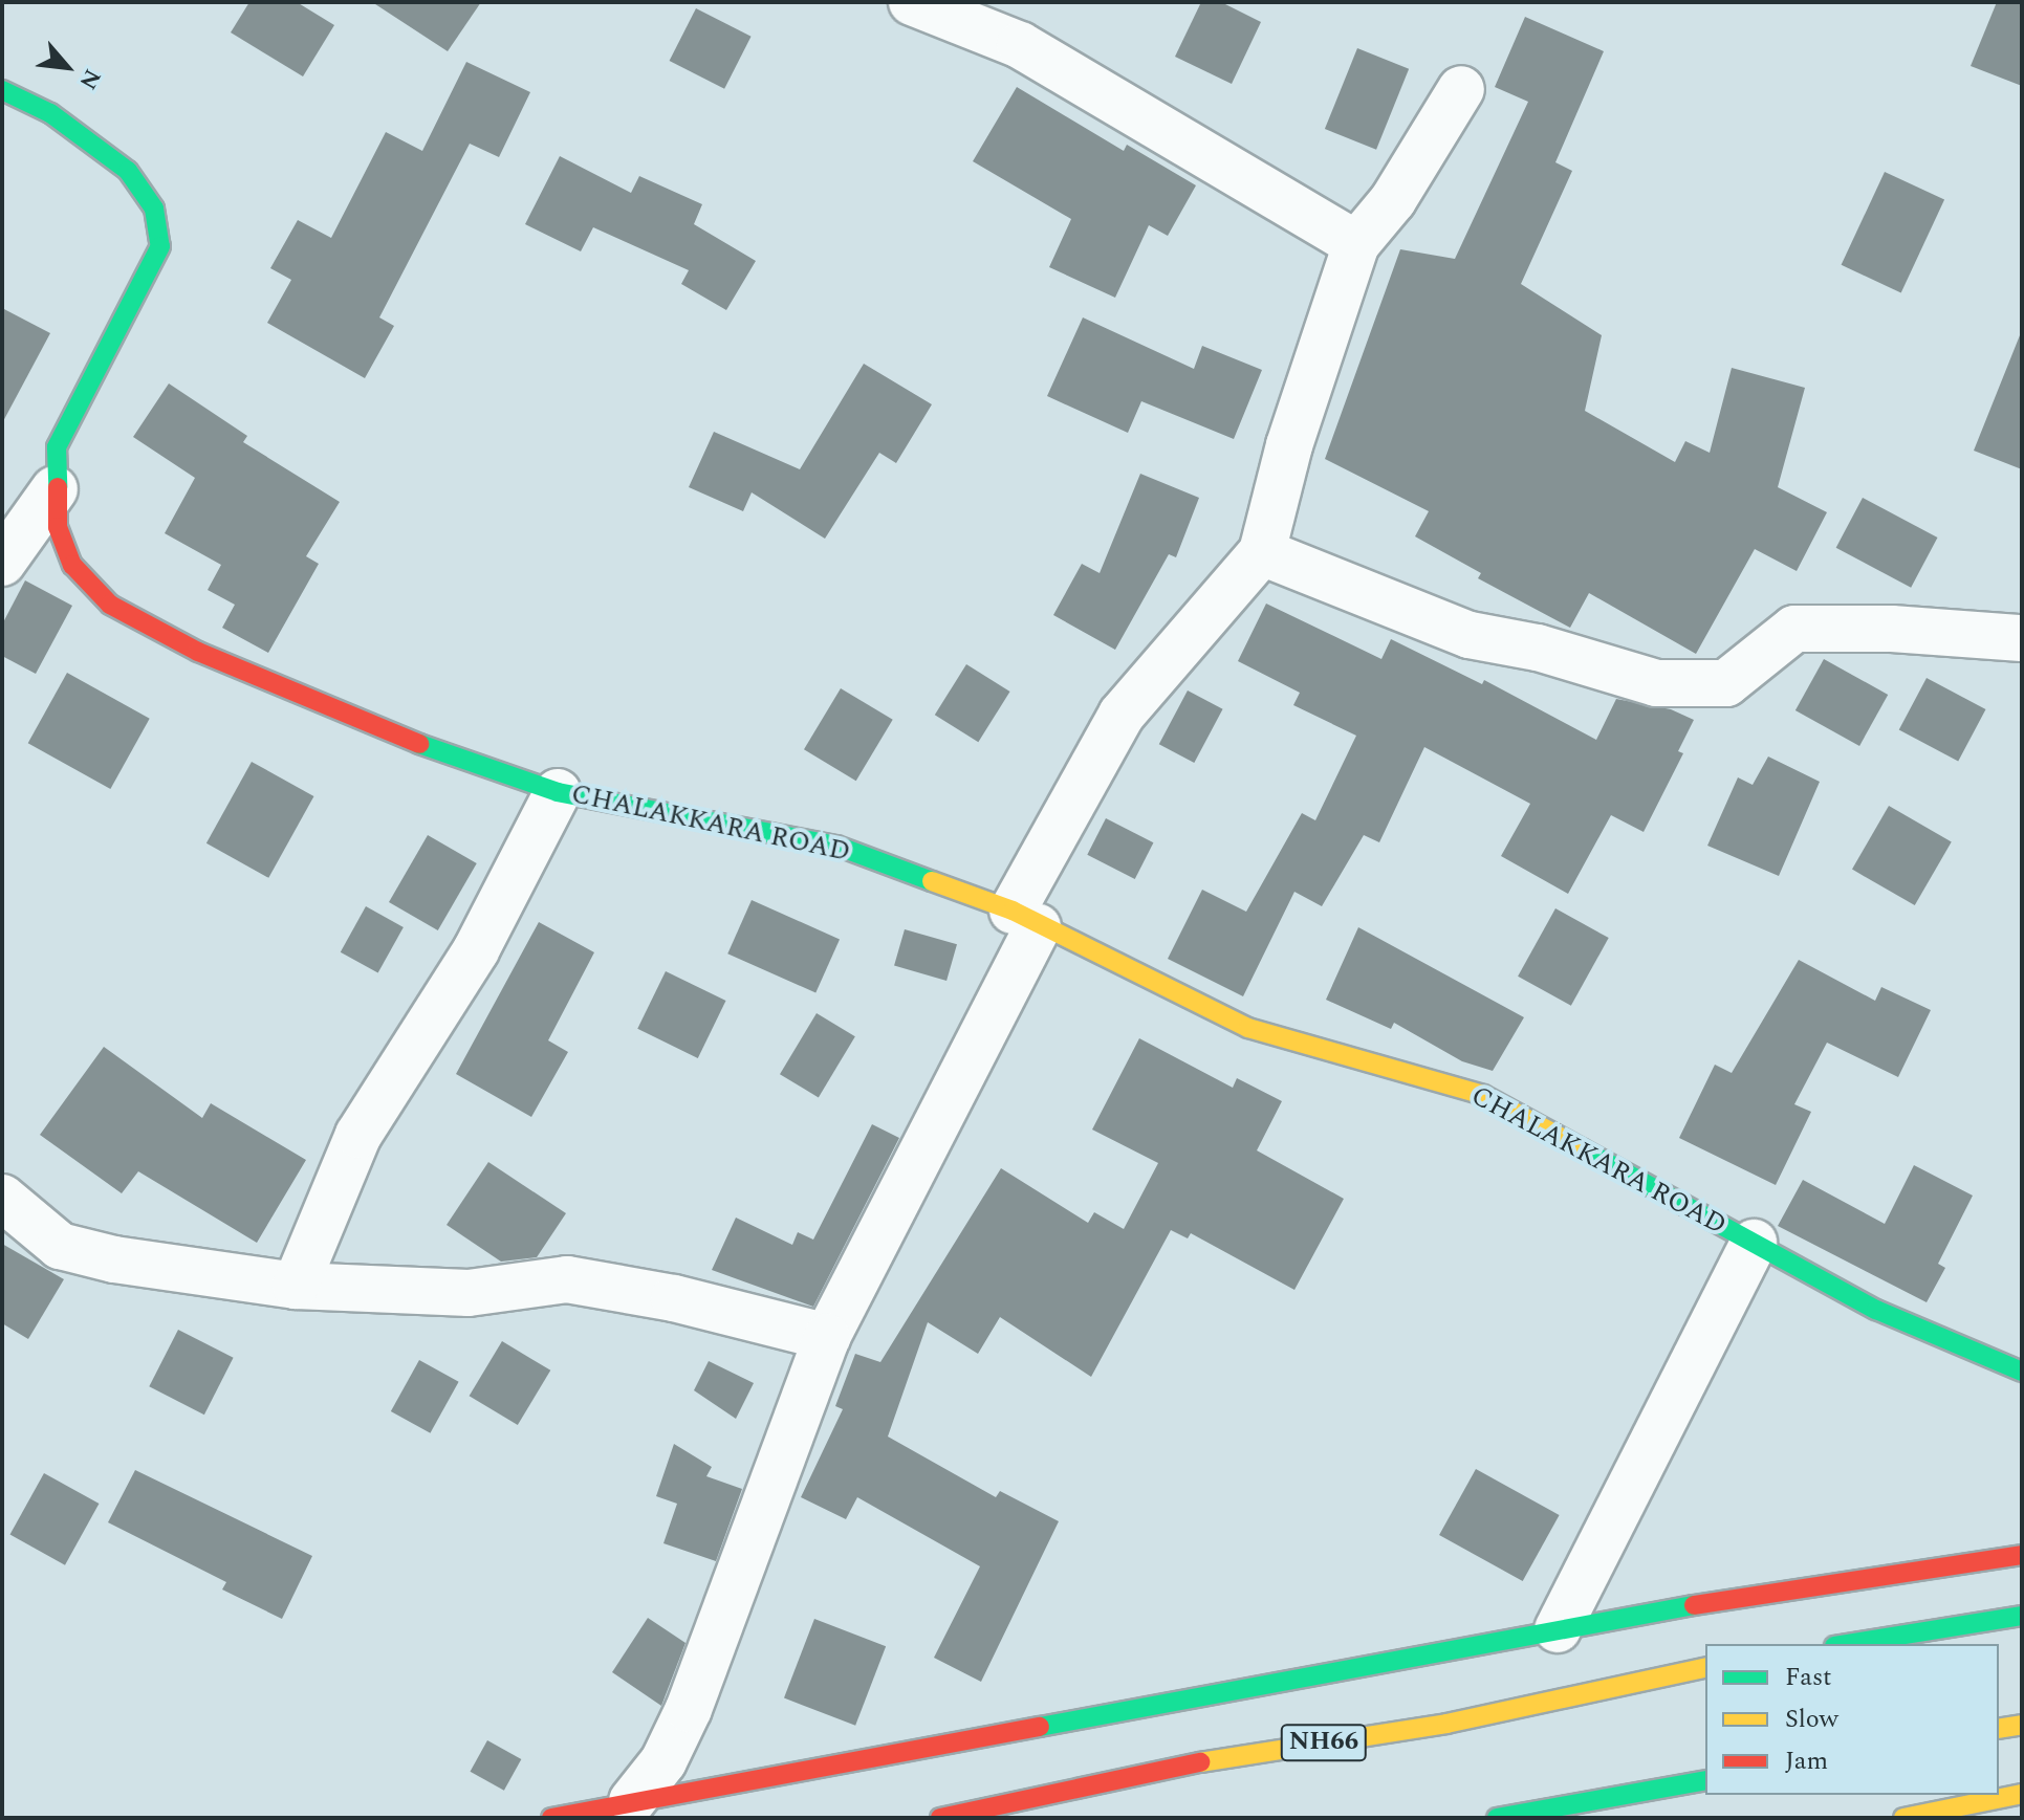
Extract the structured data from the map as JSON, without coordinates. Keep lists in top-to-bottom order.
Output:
{
  "streets": {
    "main road": ["CHALAKKARA ROAD", "NH66"]
  },
  "legend": ["Fast", "Slow", "Jam"],
  "north": "bottom right"
}
